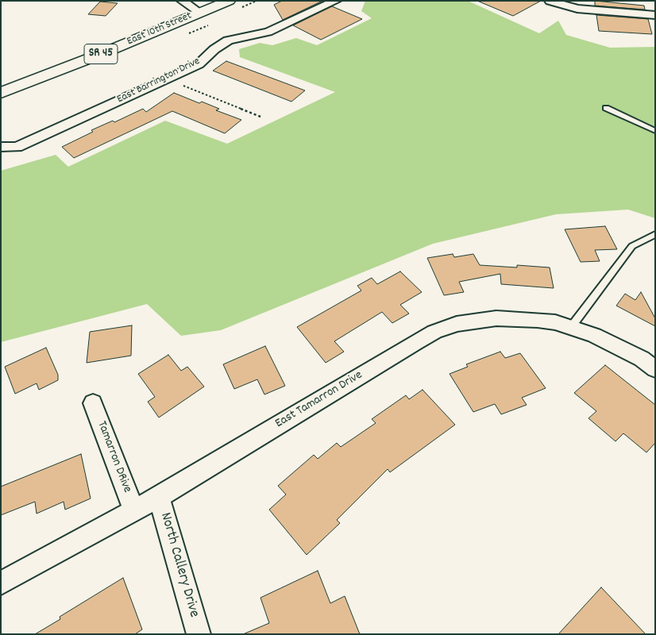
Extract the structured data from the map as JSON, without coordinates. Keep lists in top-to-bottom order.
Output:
{
  "streets": {
    "main road": ["East 10th Street", "SR 45"],
    "street": [
      "East Barrington Drive",
      "East Tamarron Drive",
      "Tamarron DRive",
      "North Callery Drive"
    ]
  },
  "crossings": [
    ["East Tamarron Drive", "Tamarron DRive"],
    ["East Tamarron Drive", "North Callery Drive"]
  ]
}
